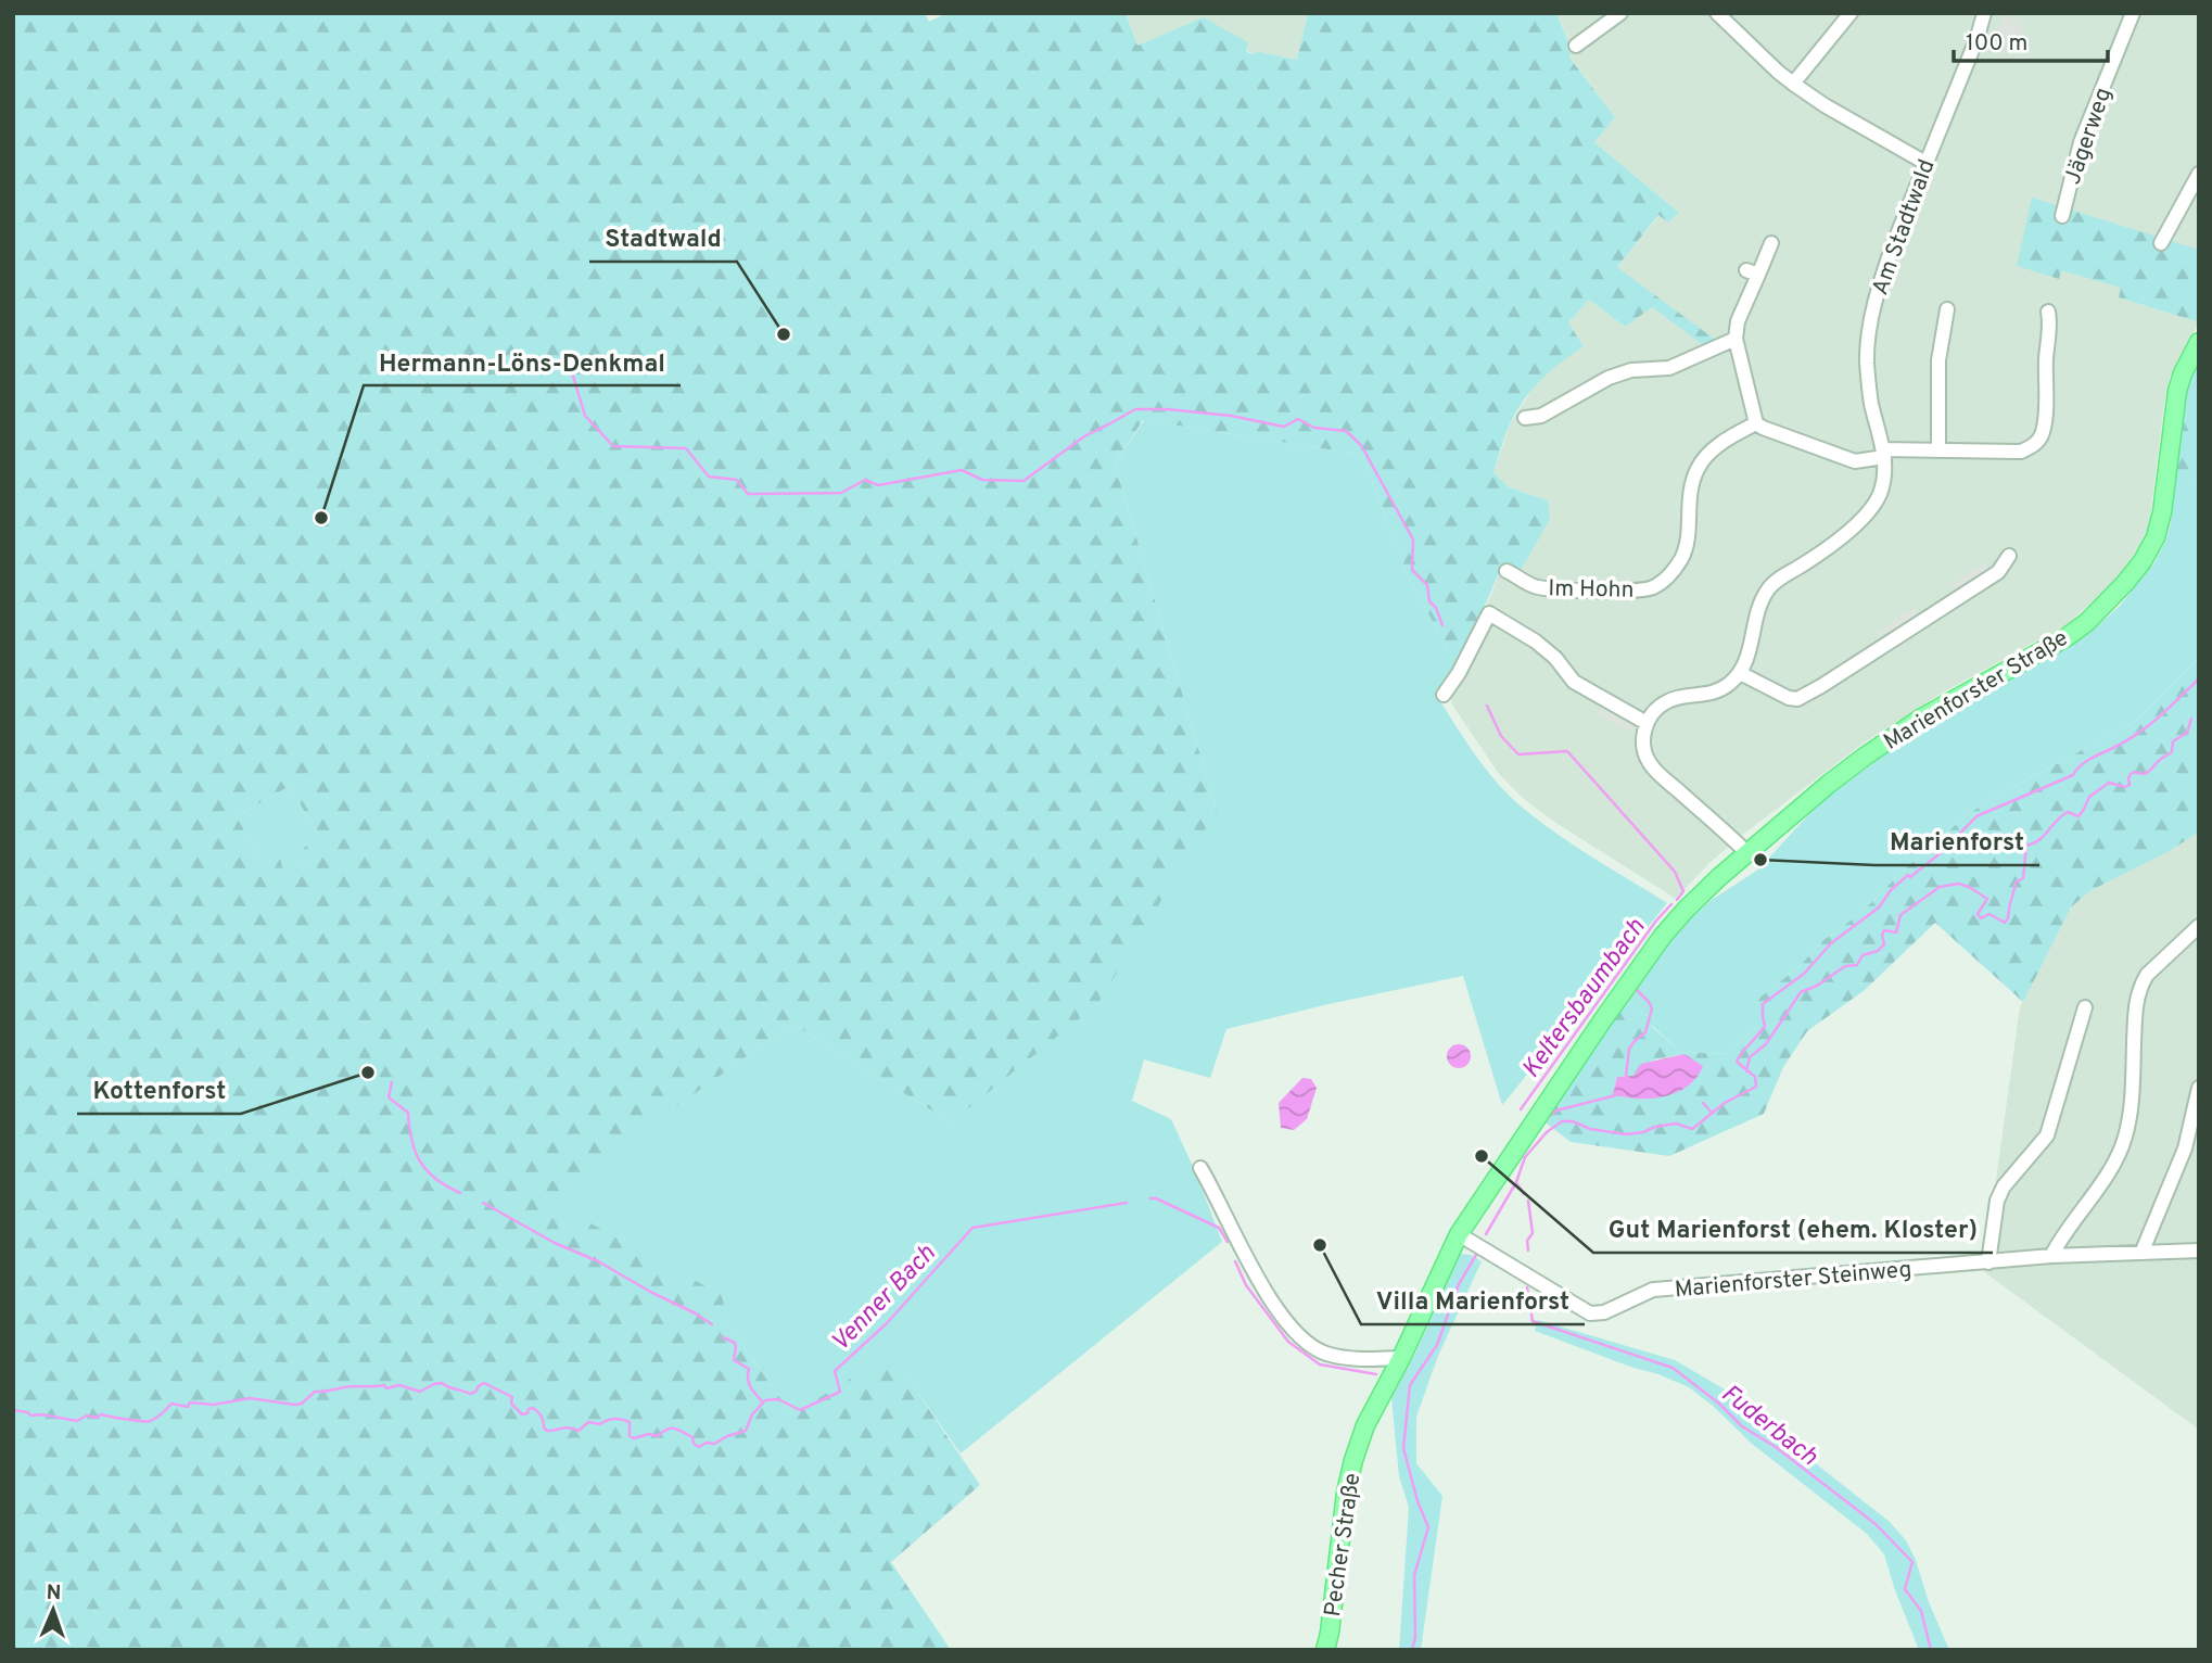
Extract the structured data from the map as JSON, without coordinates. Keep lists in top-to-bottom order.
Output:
{
  "streets": {
    "main road": ["Marienforster Straße", "Pecher Straße"],
    "street": [
      "Jägerweg",
      "Am Stadtwald",
      "Im Hohn",
      "Marienforster Steinweg"
    ]
  },
  "crossings": [
    ["Marienforster Straße", "Marienforster Steinweg"],
    ["Marienforster Straße", "Pecher Straße"],
    ["Marienforster Steinweg", "Pecher Straße"]
  ],
  "water": ["Keltersbaumbach", "Venner Bach", "Fuderbach"],
  "places": [
    "Stadtwald",
    "Hermann-Löns-Denkmal",
    "Marienforst",
    "Kottenforst",
    "Gut Marienforst (ehem. Kloster)",
    "Villa Marienforst"
  ],
  "scale_bar": "100 m",
  "north": "top"
}
